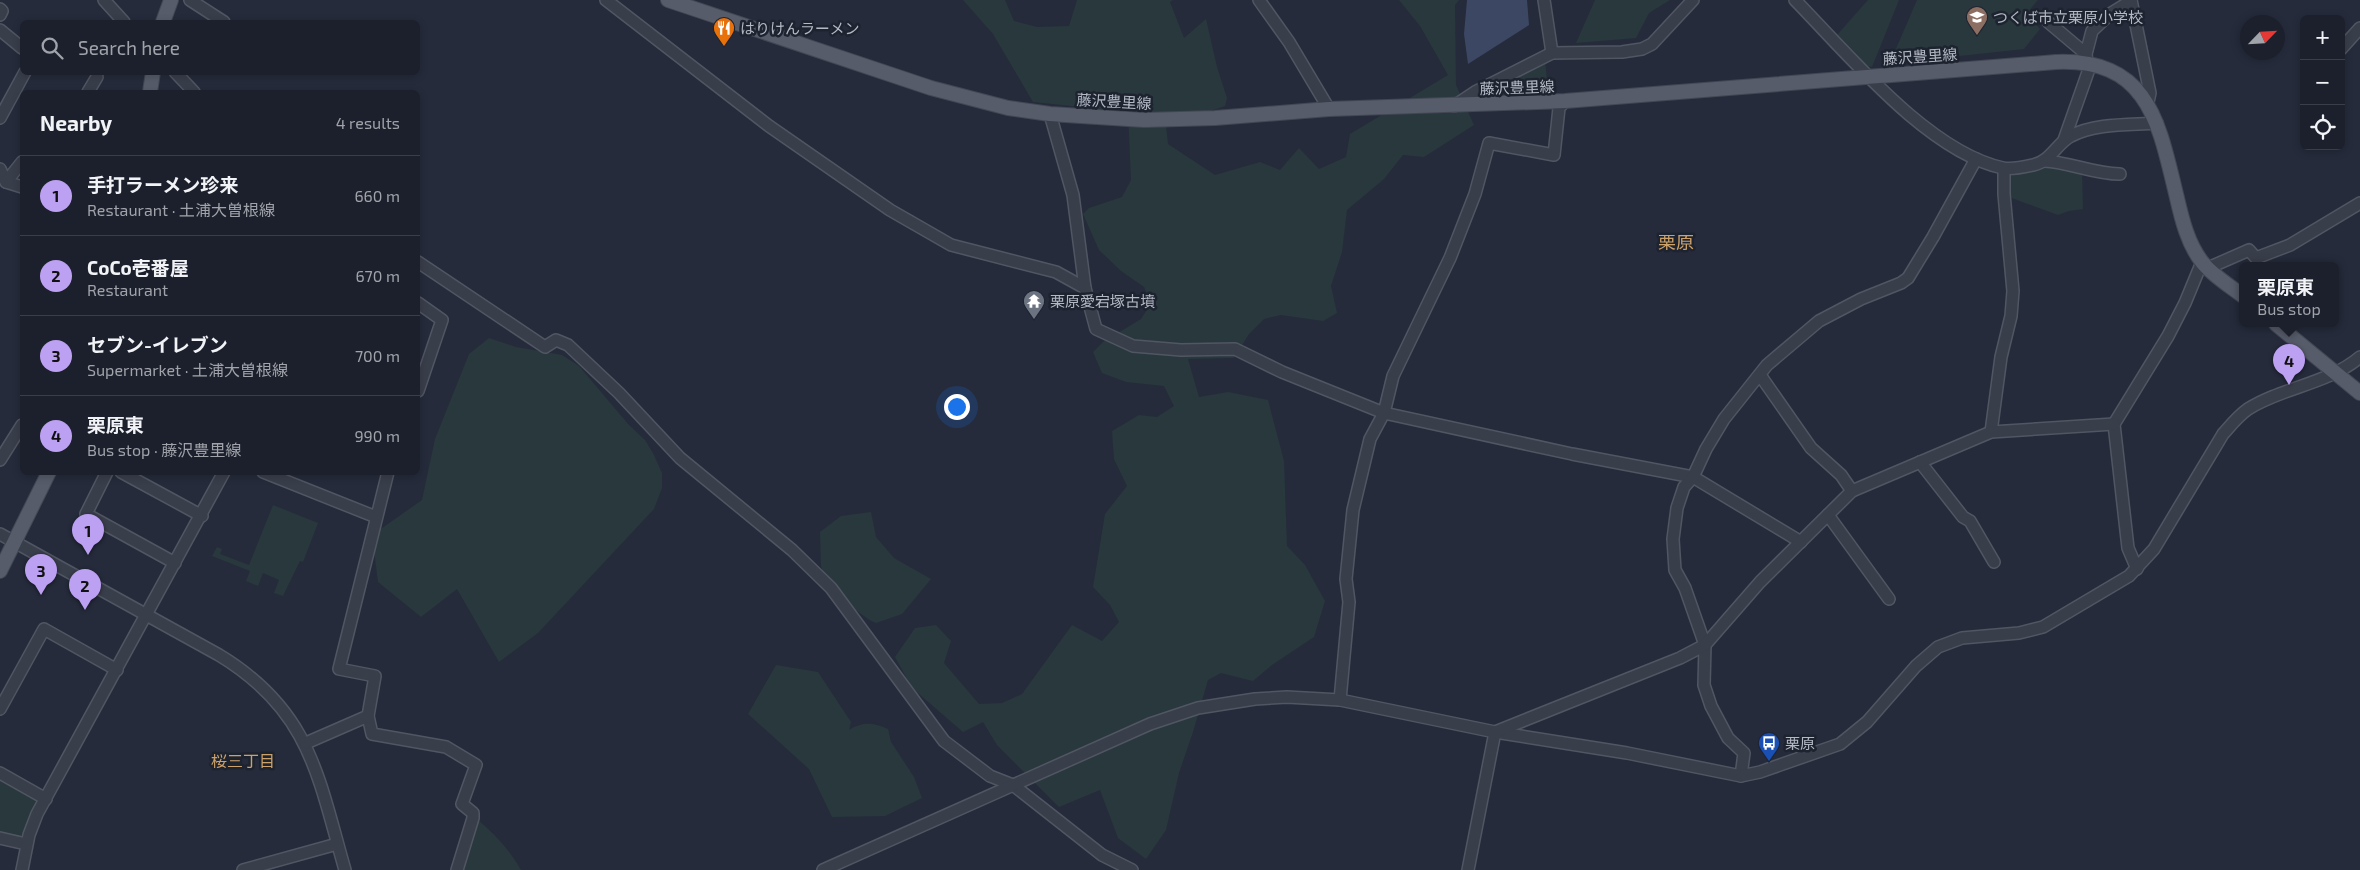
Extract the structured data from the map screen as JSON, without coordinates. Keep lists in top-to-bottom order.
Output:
{
  "streets": {
    "main road": ["藤沢豊里線"]
  },
  "districts": ["栗原", "桜三丁目"],
  "places": {
    "school or university": ["つくば市立栗原小学校"],
    "restaurant": ["はりけんラーメン"],
    "temple": ["栗原愛宕塚古墳"],
    "bus stop": ["栗原"]
  },
  "north": "top right",
  "page": {
    "map_buttons": ["+", "−"],
    "search": "Search here",
    "heading": ["Nearby", "4 results"],
    "list": [
      {
        "mark": "1",
        "name": "手打ラーメン珍来",
        "note": "Restaurant · 土浦大曽根線",
        "value": "660 m"
      },
      {
        "mark": "2",
        "name": "CoCo壱番屋",
        "note": "Restaurant",
        "value": "670 m"
      },
      {
        "mark": "3",
        "name": "セブン-イレブン",
        "note": "Supermarket · 土浦大曽根線",
        "value": "700 m"
      },
      {
        "mark": "4",
        "name": "栗原東",
        "note": "Bus stop · 藤沢豊里線",
        "value": "990 m"
      }
    ],
    "popup": ["栗原東", "Bus stop"],
    "pins": [
      "4",
      "1",
      "3",
      "2"
    ]
  }
}
